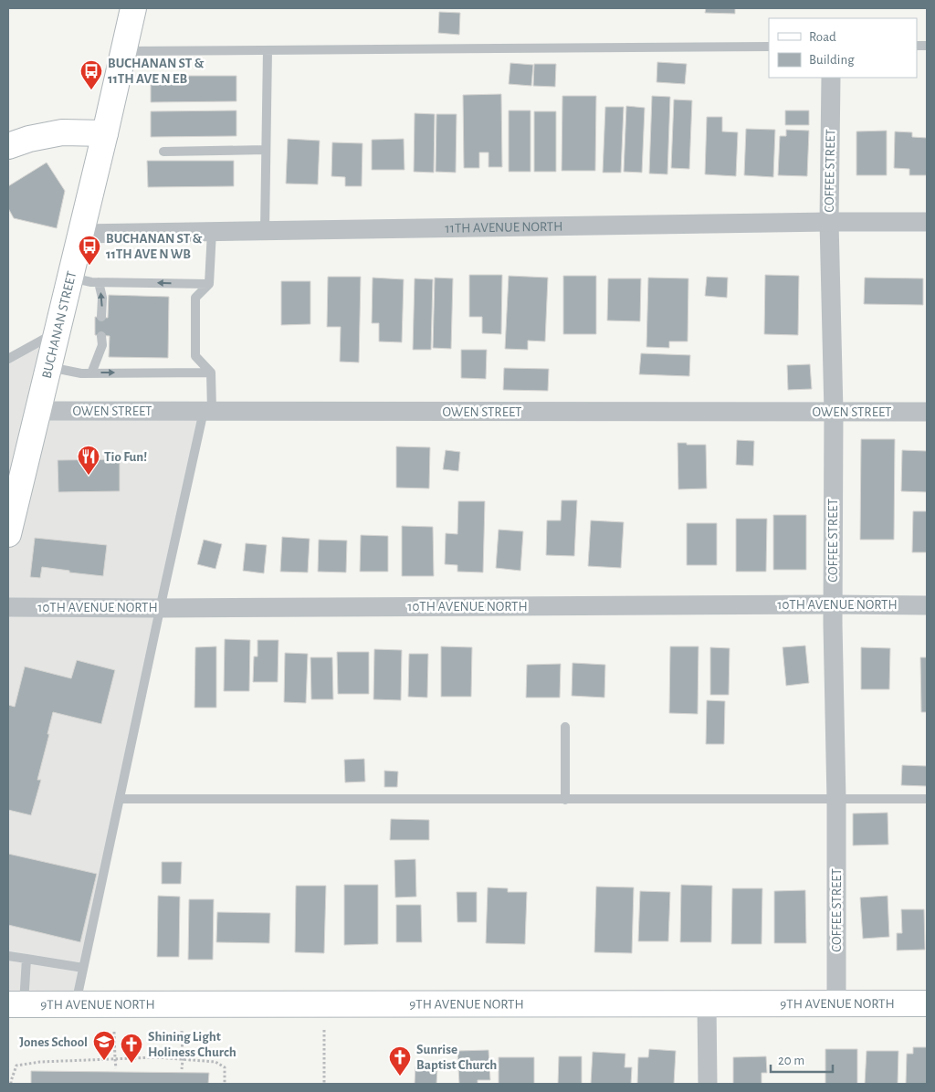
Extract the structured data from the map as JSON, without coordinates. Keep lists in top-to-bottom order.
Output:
{
  "streets": {
    "street": [
      "COFFEE STREET",
      "11TH AVENUE NORTH",
      "BUCHANAN STREET",
      "OWEN STREET",
      "10TH AVENUE NORTH",
      "9TH AVENUE NORTH"
    ]
  },
  "crossings": [
    ["COFFEE STREET", "11TH AVENUE NORTH"],
    ["COFFEE STREET", "OWEN STREET"],
    ["COFFEE STREET", "10TH AVENUE NORTH"],
    ["COFFEE STREET", "9TH AVENUE NORTH"],
    ["11TH AVENUE NORTH", "BUCHANAN STREET"],
    ["BUCHANAN STREET", "OWEN STREET"]
  ],
  "places": {
    "bus stop": ["BUCHANAN ST & 11TH AVE N EB", "BUCHANAN ST & 11TH AVE N WB"],
    "restaurant": ["Tio Fun!"],
    "school or university": ["Jones School"],
    "church": ["Shining Light Holiness Church", "Sunrise Baptist Church"]
  },
  "legend": ["Road", "Building"],
  "scale_bar": "20 m"
}
